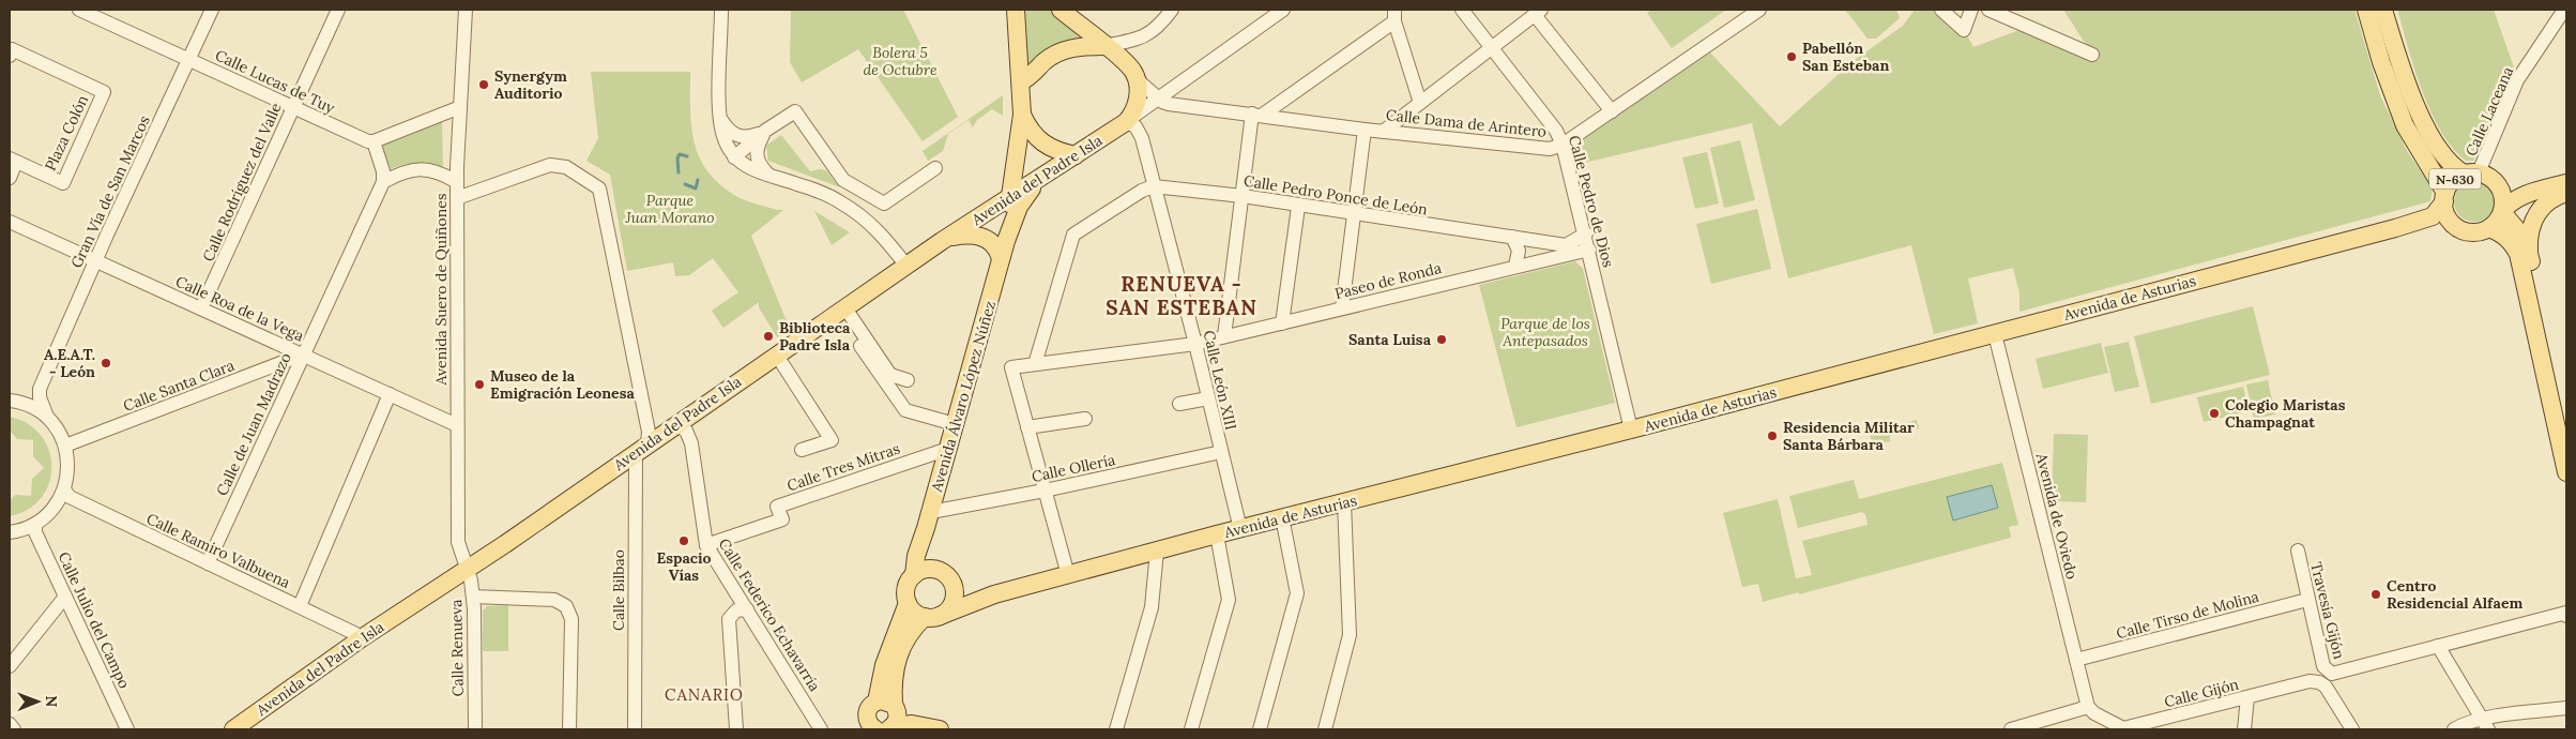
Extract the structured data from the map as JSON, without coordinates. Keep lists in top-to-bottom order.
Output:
{
  "streets": {
    "main road": [
      "N-630",
      "Avenida del Padre Isla",
      "Avenida de Asturias",
      "Avenida Álvaro López Núñez"
    ],
    "street": [
      "Calle Lucas de Tuy",
      "Calle Laceana",
      "Calle Dama de Arintero",
      "Plaza Colón",
      "Calle Rodríguez del Valle",
      "Gran Vía de San Marcos",
      "Calle Pedro Ponce de León",
      "Calle Pedro de Dios",
      "Paseo de Ronda",
      "Avenida Suero de Quiñones",
      "Calle Roa de la Vega",
      "Calle León XIII",
      "Calle Santa Clara",
      "Calle de Juan Madrazo",
      "Calle Tres Mitras",
      "Calle Ollería",
      "Avenida de Oviedo",
      "Calle Ramiro Valbuena",
      "Calle Bilbao",
      "Travesía Gijón",
      "Calle Federico Echavarría",
      "Calle Tirso de Molina",
      "Calle Julio del Campo",
      "Calle Renueva",
      "Calle Gijón"
    ]
  },
  "crossings": [
    ["Calle Lucas de Tuy", "Calle Rodríguez del Valle"],
    ["Calle Lucas de Tuy", "Gran Vía de San Marcos"],
    ["Calle Laceana", "N-630"],
    ["Calle Laceana", "Avenida de Asturias"],
    ["Calle Dama de Arintero", "Avenida del Padre Isla"],
    ["Calle Dama de Arintero", "Calle Pedro de Dios"],
    ["Calle Dama de Arintero", "Calle León XIII"],
    ["Calle Dama de Arintero", "Avenida Álvaro López Núñez"],
    ["N-630", "Avenida de Asturias"],
    ["Avenida del Padre Isla", "Avenida Suero de Quiñones"],
    ["Avenida del Padre Isla", "Calle León XIII"],
    ["Avenida del Padre Isla", "Avenida Álvaro López Núñez"],
    ["Avenida del Padre Isla", "Calle Ramiro Valbuena"],
    ["Avenida del Padre Isla", "Calle Bilbao"],
    ["Avenida del Padre Isla", "Calle Federico Echavarría"],
    ["Avenida del Padre Isla", "Calle Renueva"],
    ["Calle Rodríguez del Valle", "Calle Roa de la Vega"],
    ["Gran Vía de San Marcos", "Calle Roa de la Vega"],
    ["Calle Pedro Ponce de León", "Calle Pedro de Dios"],
    ["Calle Pedro Ponce de León", "Calle León XIII"],
    ["Calle Pedro de Dios", "Paseo de Ronda"],
    ["Calle Pedro de Dios", "Avenida de Asturias"],
    ["Paseo de Ronda", "Calle León XIII"],
    ["Avenida Suero de Quiñones", "Calle Roa de la Vega"],
    ["Avenida Suero de Quiñones", "Calle Bilbao"],
    ["Avenida Suero de Quiñones", "Calle Renueva"],
    ["Avenida de Asturias", "Calle León XIII"],
    ["Avenida de Asturias", "Avenida Álvaro López Núñez"],
    ["Avenida de Asturias", "Avenida de Oviedo"],
    ["Calle Roa de la Vega", "Calle Santa Clara"],
    ["Calle Roa de la Vega", "Calle de Juan Madrazo"],
    ["Calle León XIII", "Avenida Álvaro López Núñez"],
    ["Calle León XIII", "Calle Ollería"],
    ["Calle Santa Clara", "Calle de Juan Madrazo"],
    ["Avenida Álvaro López Núñez", "Calle Tres Mitras"],
    ["Avenida Álvaro López Núñez", "Calle Ollería"],
    ["Calle de Juan Madrazo", "Calle Ramiro Valbuena"],
    ["Calle Tres Mitras", "Calle Federico Echavarría"],
    ["Avenida de Oviedo", "Calle Tirso de Molina"],
    ["Avenida de Oviedo", "Calle Gijón"],
    ["Travesía Gijón", "Calle Tirso de Molina"]
  ],
  "districts": ["RENUEVA - SAN ESTEBAN", "CANARIO"],
  "parks": ["Bolera 5 de Octubre", "Parque Juan Morano", "Parque de los Antepasados"],
  "places": [
    "Pabellón San Esteban",
    "Synergym Auditorio",
    "Biblioteca Padre Isla",
    "Santa Luisa",
    "A.E.A.T. - León",
    "Museo de la Emigración Leonesa",
    "Colegio Maristas Champagnat",
    "Residencia Militar Santa Bárbara",
    "Espacio Vías",
    "Centro Residencial Alfaem"
  ],
  "north": "right"
}
